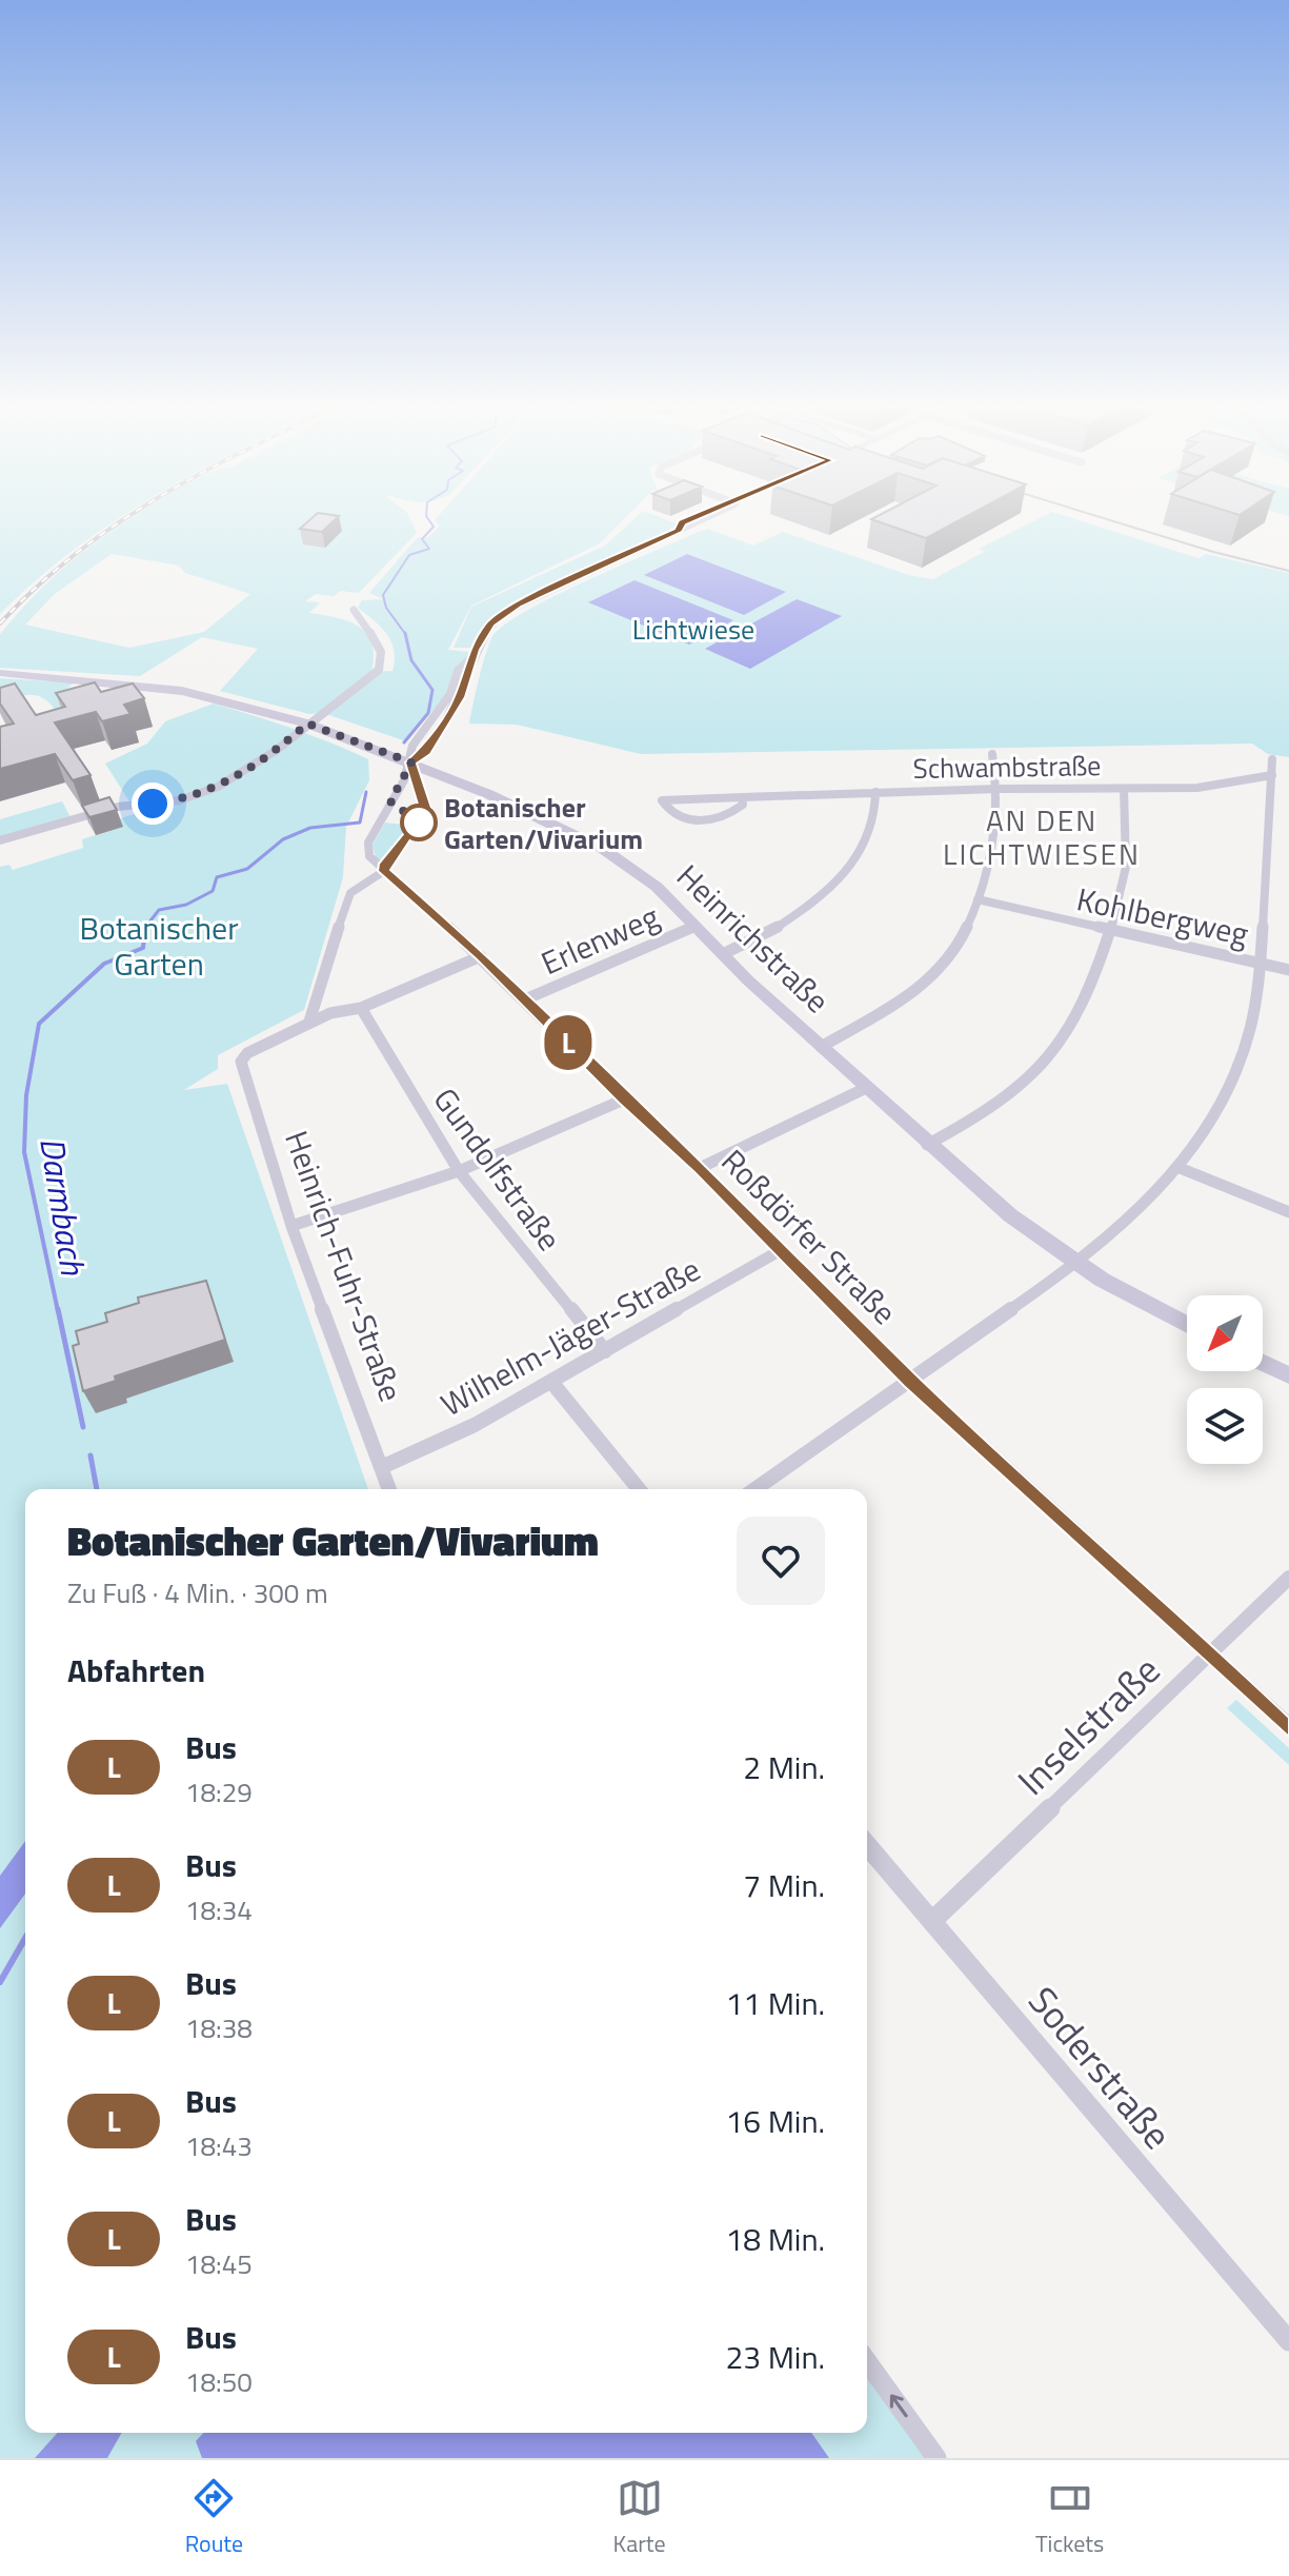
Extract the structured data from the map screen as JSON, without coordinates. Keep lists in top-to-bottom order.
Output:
{
  "streets": {
    "main road": ["Heinrichstraße"],
    "street": [
      "Schwambstraße",
      "Kohlbergweg",
      "Erlenweg",
      "Gundolfstraße",
      "Roßdörfer Straße",
      "Heinrich-Fuhr-Straße",
      "Wilhelm-Jäger-Straße",
      "Inselstraße",
      "Soderstraße"
    ]
  },
  "crossings": [
    ["Heinrichstraße", "Erlenweg"],
    ["Heinrichstraße", "Roßdörfer Straße"],
    ["Erlenweg", "Roßdörfer Straße"],
    ["Gundolfstraße", "Wilhelm-Jäger-Straße"],
    ["Roßdörfer Straße", "Wilhelm-Jäger-Straße"],
    ["Roßdörfer Straße", "Inselstraße"],
    ["Heinrich-Fuhr-Straße", "Wilhelm-Jäger-Straße"],
    ["Inselstraße", "Soderstraße"]
  ],
  "districts": ["AN DEN LICHTWIESEN"],
  "water": ["Darmbach"],
  "parks": ["Lichtwiese", "Botanischer Garten"],
  "places": ["Botanischer Garten/Vivarium"],
  "lines": ["bus line L"],
  "north": "bottom left",
  "page": {
    "on_map": "L",
    "heading": [
      ["Botanischer Garten/Vivarium", "Zu Fuß · 4 Min. · 300 m"],
      "Abfahrten"
    ],
    "list": [
      {
        "mark": "L",
        "name": "Bus",
        "note": "18:29",
        "value": "2 Min."
      },
      {
        "mark": "L",
        "name": "Bus",
        "note": "18:34",
        "value": "7 Min."
      },
      {
        "mark": "L",
        "name": "Bus",
        "note": "18:38",
        "value": "11 Min."
      },
      {
        "mark": "L",
        "name": "Bus",
        "note": "18:43",
        "value": "16 Min."
      },
      {
        "mark": "L",
        "name": "Bus",
        "note": "18:45",
        "value": "18 Min."
      },
      {
        "mark": "L",
        "name": "Bus",
        "note": "18:50",
        "value": "23 Min."
      }
    ],
    "tabs": ["Route", "Karte", "Tickets"]
  }
}
